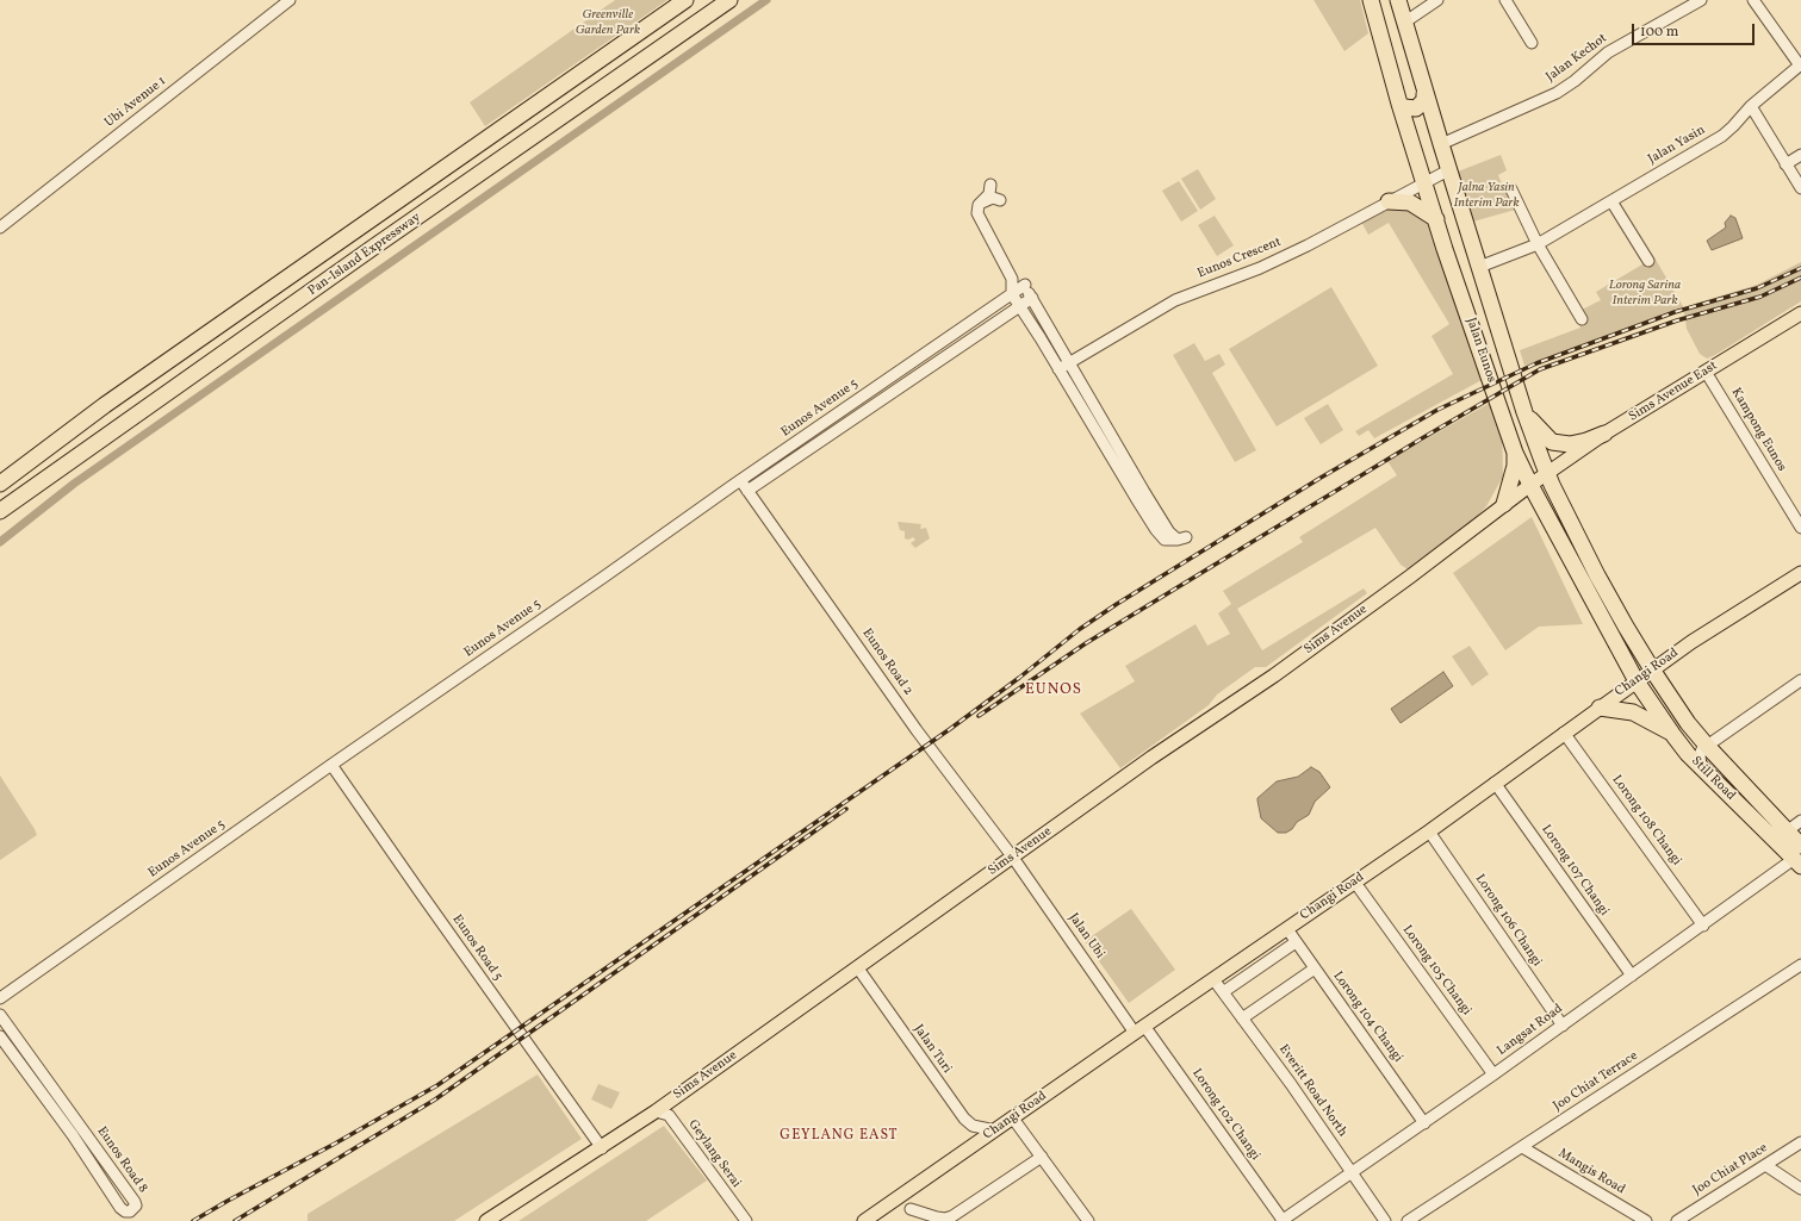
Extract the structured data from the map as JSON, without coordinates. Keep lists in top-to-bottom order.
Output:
{
  "streets": {
    "highway": ["Pan-Island Expressway", "Jalan Eunos", "Still Road"],
    "main road": ["Sims Avenue East", "Sims Avenue", "Changi Road"],
    "street": [
      "Jalan Kechot",
      "Ubi Avenue 1",
      "Jalan Yasin",
      "Eunos Crescent",
      "Eunos Avenue 5",
      "Kampong Eunos",
      "Eunos Road 2",
      "Lorong 108 Changi",
      "Lorong 107 Changi",
      "Lorong 106 Changi",
      "Jalan Ubi",
      "Eunos Road 5",
      "Lorong 105 Changi",
      "Lorong 104 Changi",
      "Langsat Road",
      "Jalan Turi",
      "Joo Chiat Terrace",
      "Everitt Road North",
      "Lorong 102 Changi",
      "Geylang Serai",
      "Eunos Road 8",
      "Joo Chiat Place",
      "Mangis Road"
    ]
  },
  "crossings": [
    ["Jalan Kechot", "Jalan Eunos"],
    ["Jalan Yasin", "Jalan Eunos"],
    ["Eunos Crescent", "Jalan Eunos"],
    ["Jalan Eunos", "Sims Avenue East"],
    ["Jalan Eunos", "Sims Avenue"],
    ["Jalan Eunos", "Changi Road"],
    ["Jalan Eunos", "Still Road"],
    ["Sims Avenue East", "Kampong Eunos"],
    ["Sims Avenue East", "Sims Avenue"],
    ["Eunos Avenue 5", "Eunos Road 2"],
    ["Eunos Avenue 5", "Eunos Road 5"],
    ["Sims Avenue", "Eunos Road 2"],
    ["Sims Avenue", "Jalan Ubi"],
    ["Sims Avenue", "Eunos Road 5"],
    ["Sims Avenue", "Jalan Turi"],
    ["Sims Avenue", "Geylang Serai"],
    ["Eunos Road 2", "Jalan Ubi"],
    ["Changi Road", "Still Road"],
    ["Changi Road", "Lorong 108 Changi"],
    ["Changi Road", "Lorong 107 Changi"],
    ["Changi Road", "Lorong 106 Changi"],
    ["Changi Road", "Jalan Ubi"],
    ["Changi Road", "Lorong 105 Changi"],
    ["Changi Road", "Lorong 104 Changi"],
    ["Changi Road", "Jalan Turi"],
    ["Changi Road", "Everitt Road North"],
    ["Changi Road", "Lorong 102 Changi"],
    ["Still Road", "Langsat Road"],
    ["Lorong 108 Changi", "Langsat Road"],
    ["Lorong 107 Changi", "Langsat Road"],
    ["Lorong 106 Changi", "Langsat Road"],
    ["Jalan Ubi", "Lorong 102 Changi"],
    ["Lorong 105 Changi", "Langsat Road"],
    ["Lorong 104 Changi", "Langsat Road"],
    ["Langsat Road", "Everitt Road North"],
    ["Langsat Road", "Lorong 102 Changi"],
    ["Joo Chiat Terrace", "Mangis Road"]
  ],
  "districts": ["EUNOS", "GEYLANG EAST"],
  "parks": ["Greenville Garden Park", "Jalna Yasin Interim Park", "Lorong Sarina Interim Park"],
  "scale_bar": "100 m"
}
